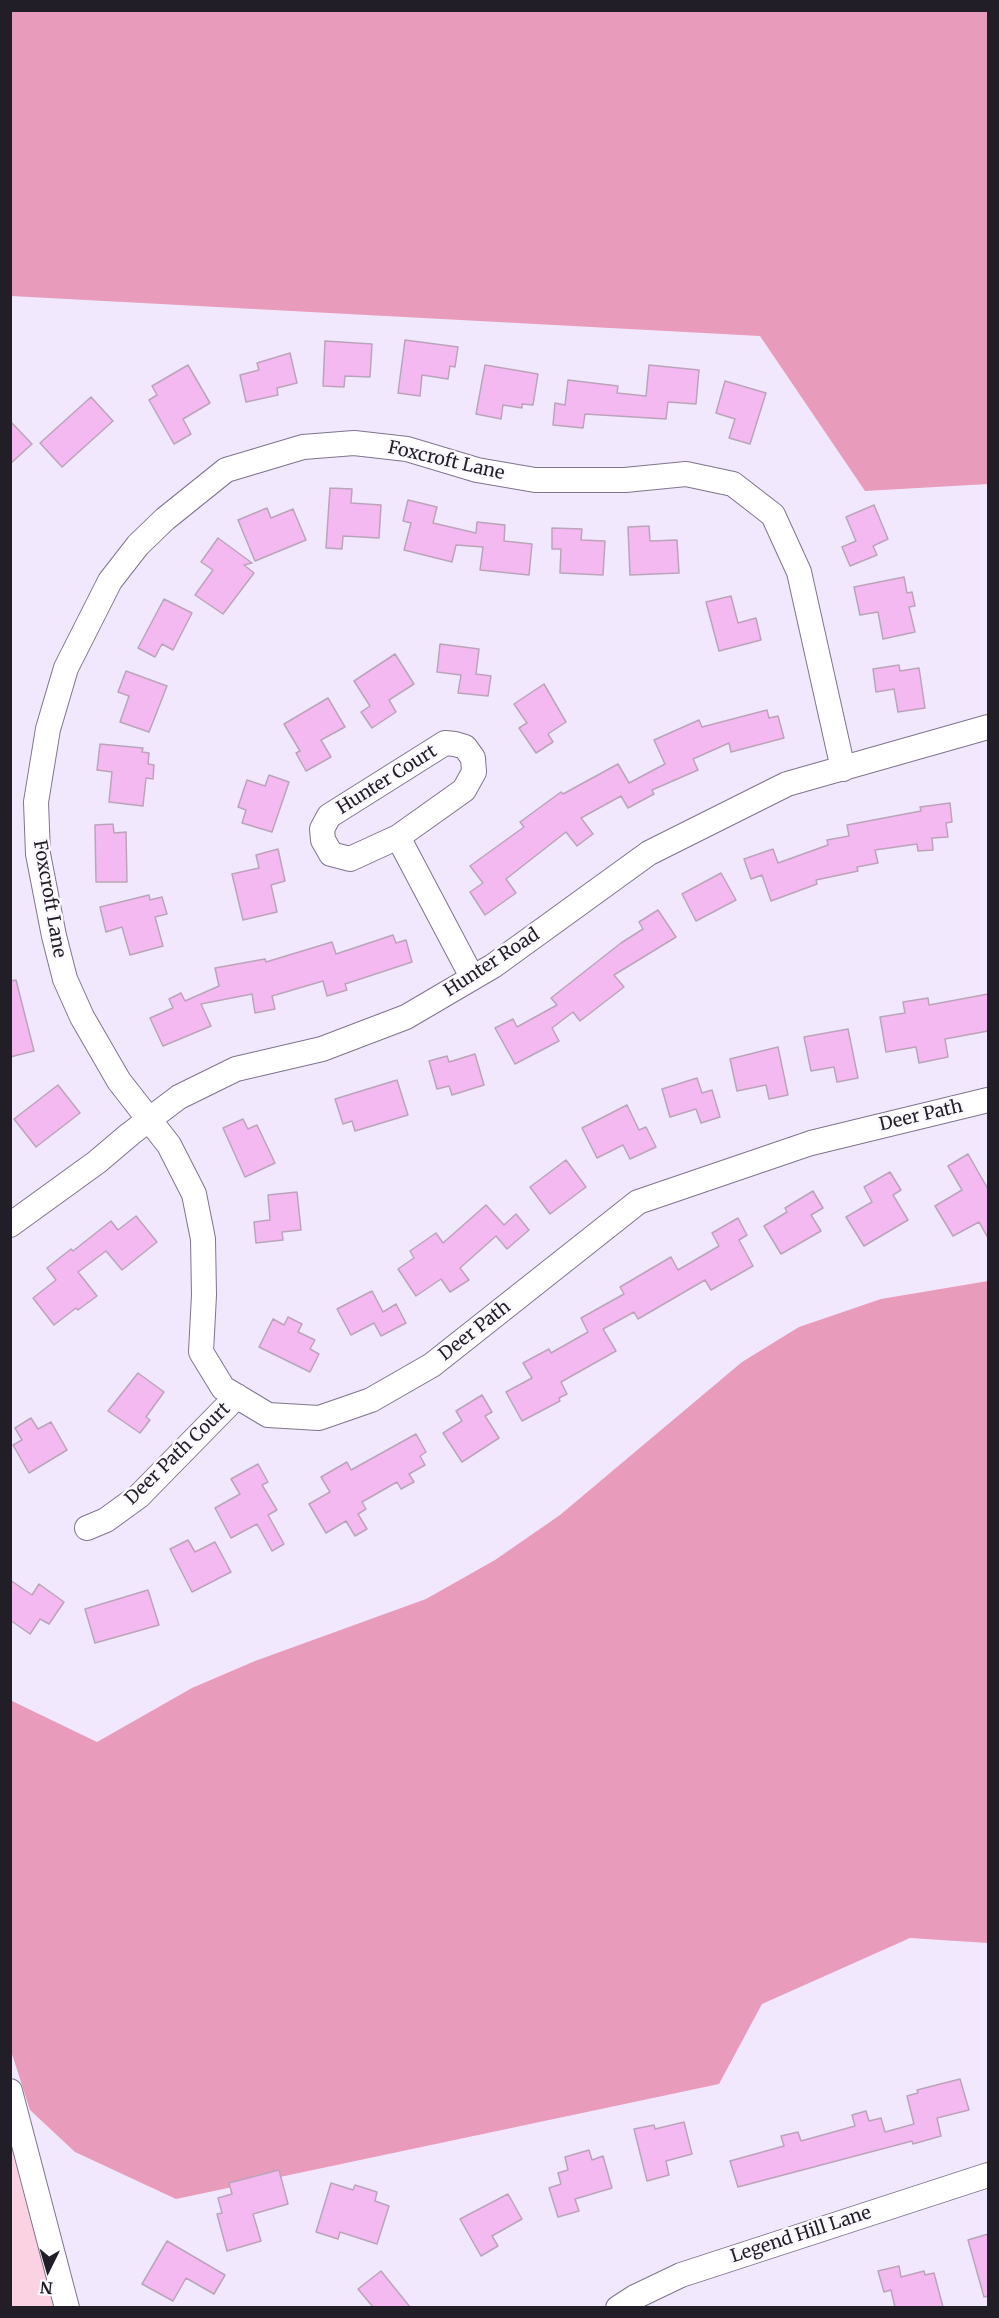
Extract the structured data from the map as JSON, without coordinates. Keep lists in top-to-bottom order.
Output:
{
  "streets": {
    "street": [
      "Foxcroft Lane",
      "Hunter Court",
      "Hunter Road",
      "Deer Path",
      "Deer Path Court",
      "Legend Hill Lane"
    ]
  },
  "crossings": [
    ["Foxcroft Lane", "Hunter Road"],
    ["Foxcroft Lane", "Deer Path"],
    ["Hunter Road", "Deer Path"],
    ["Deer Path", "Deer Path Court"]
  ],
  "north": "bottom"
}
